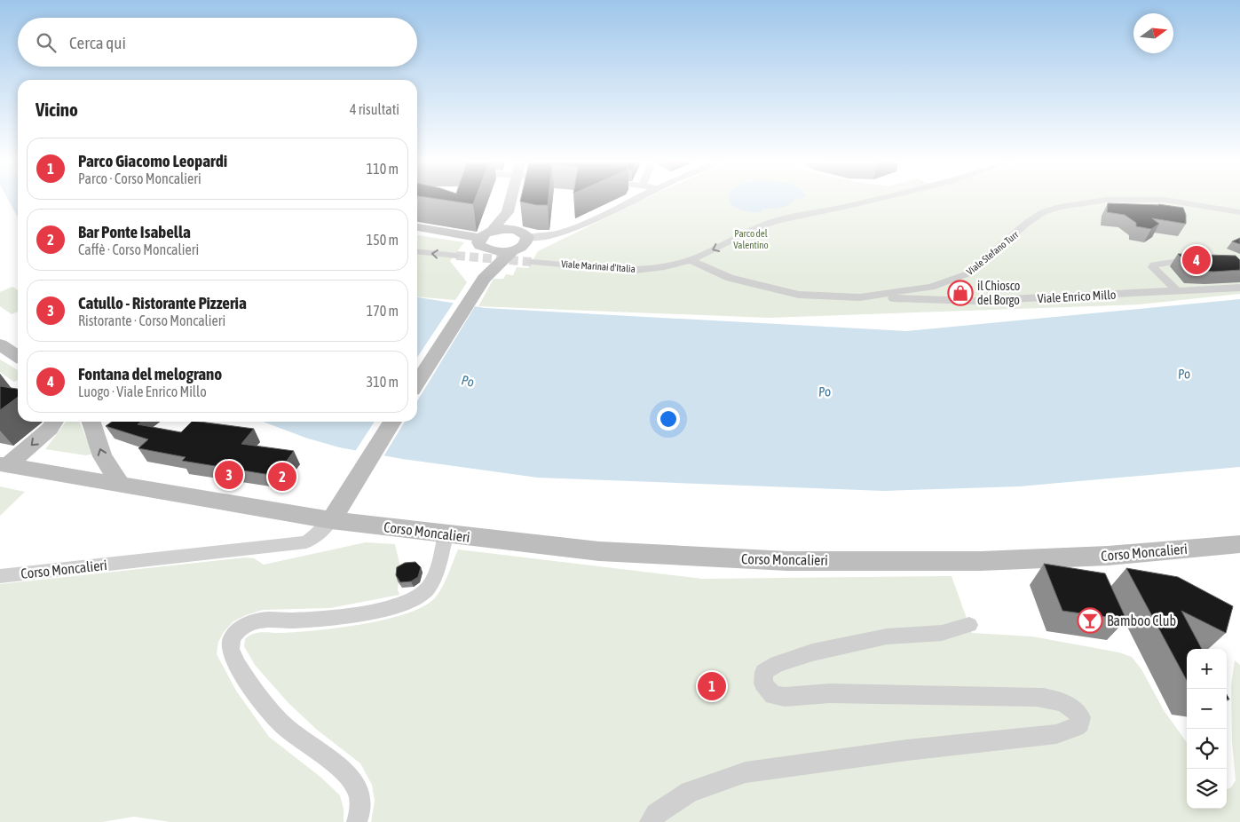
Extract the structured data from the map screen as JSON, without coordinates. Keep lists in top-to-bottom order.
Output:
{
  "streets": {
    "street": [
      "Viale Stefano Turr",
      "Viale Marinai d'Italia",
      "Viale Enrico Millo",
      "Corso Moncalieri"
    ]
  },
  "crossings": [
    ["Viale Stefano Turr", "Viale Marinai d'Italia"],
    ["Viale Stefano Turr", "Viale Enrico Millo"]
  ],
  "one_way": ["Viale Marinai d'Italia"],
  "water": ["Po"],
  "parks": ["Parco del Valentino"],
  "places": {
    "shop": ["il Chiosco del Borgo"],
    "bar": ["Bamboo Club"]
  },
  "north": "right",
  "page": {
    "search": "Cerca qui",
    "heading": ["Vicino", "4 risultati"],
    "list": [
      {
        "mark": "1",
        "name": "Parco Giacomo Leopardi",
        "note": "Parco · Corso Moncalieri",
        "value": "110 m"
      },
      {
        "mark": "2",
        "name": "Bar Ponte Isabella",
        "note": "Caffè · Corso Moncalieri",
        "value": "150 m"
      },
      {
        "mark": "3",
        "name": "Catullo - Ristorante Pizzeria",
        "note": "Ristorante · Corso Moncalieri",
        "value": "170 m"
      },
      {
        "mark": "4",
        "name": "Fontana del melograno",
        "note": "Luogo · Viale Enrico Millo",
        "value": "310 m"
      }
    ],
    "pins": [
      "4",
      "3",
      "2",
      "1"
    ],
    "map_buttons": ["+", "−"]
  }
}
